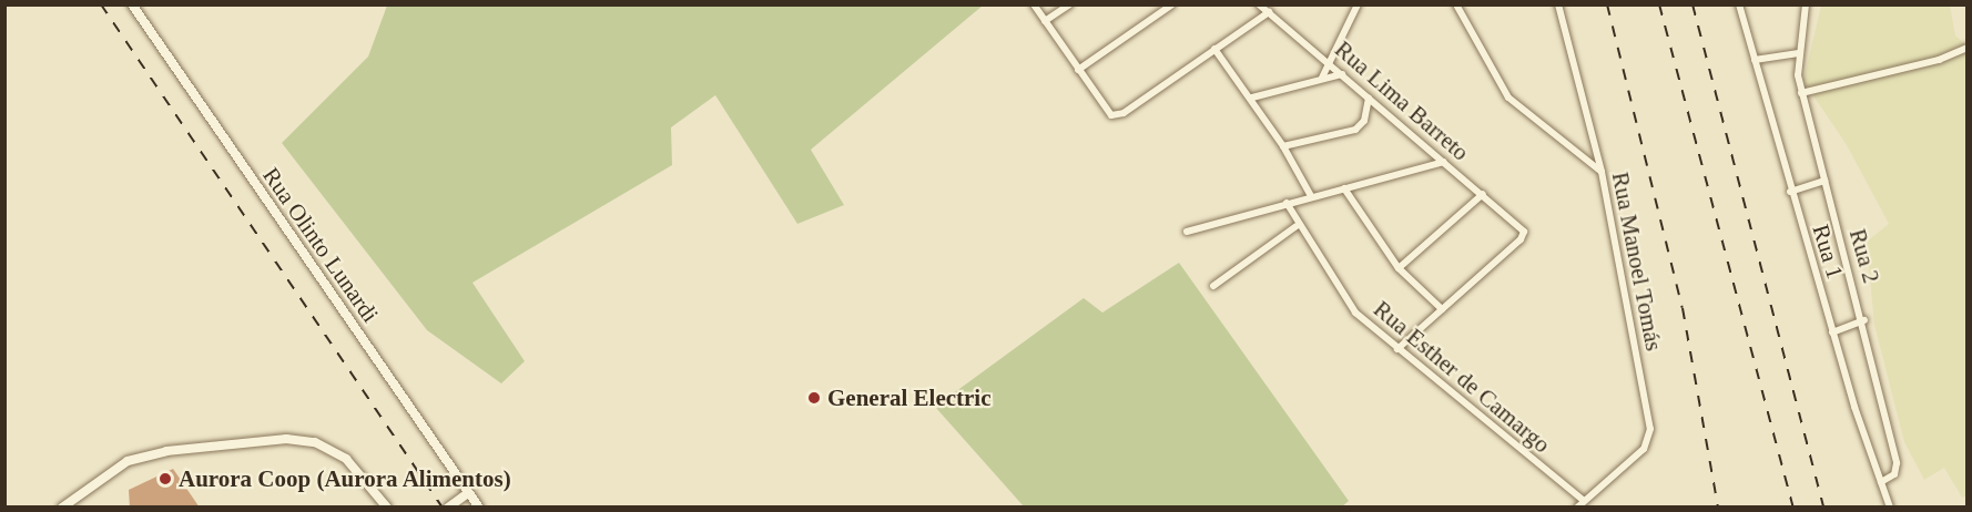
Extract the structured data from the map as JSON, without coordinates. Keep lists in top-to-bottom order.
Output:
{
  "streets": {
    "street": [
      "Rua Lima Barreto",
      "Rua Olinto Lunardi",
      "Rua 1",
      "Rua 2",
      "Rua Manoel Tomás",
      "Rua Esther de Camargo"
    ]
  },
  "crossings": [
    ["Rua 1", "Rua 2"],
    ["Rua Manoel Tomás", "Rua Esther de Camargo"]
  ],
  "places": ["General Electric", "Aurora Coop (Aurora Alimentos)"]
}
